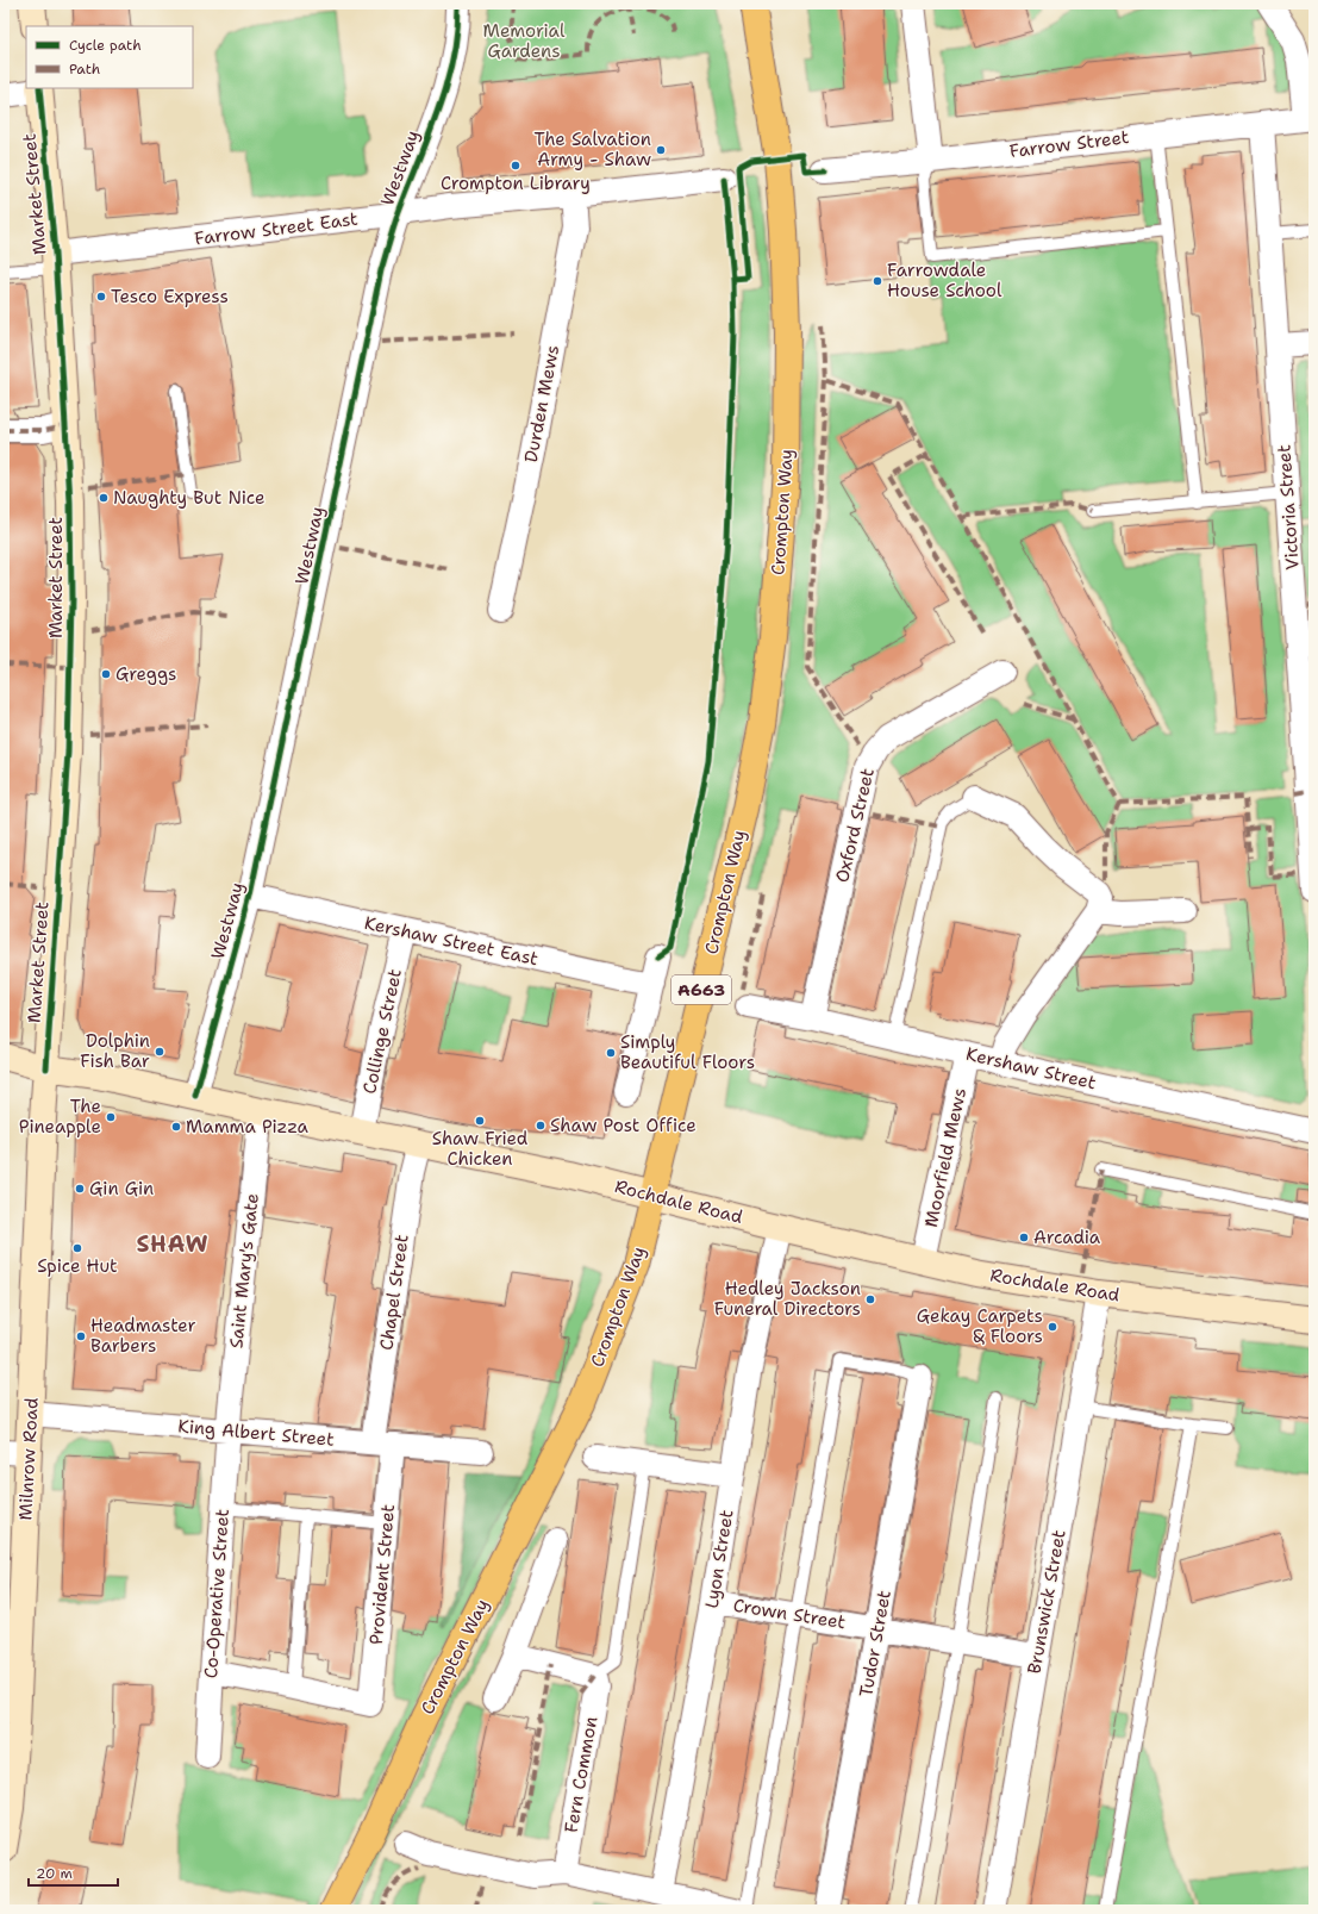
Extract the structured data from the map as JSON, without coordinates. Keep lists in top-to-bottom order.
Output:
{
  "streets": {
    "main road": ["Crompton Way", "A663"],
    "street": [
      "Farrow Street",
      "Westway",
      "Market Street",
      "Farrow Street East",
      "Durden Mews",
      "Victoria Street",
      "Oxford Street",
      "Kershaw Street East",
      "Collinge Street",
      "Kershaw Street",
      "Moorfield Mews",
      "Rochdale Road",
      "Saint Mary's Gate",
      "Chapel Street",
      "King Albert Street",
      "Milnrow Road",
      "Lyon Street",
      "Provident Street",
      "Co-Operative Street",
      "Brunswick Street",
      "Crown Street",
      "Tudor Street",
      "Fern Common"
    ]
  },
  "crossings": [
    ["Farrow Street", "Victoria Street"],
    ["Westway", "Farrow Street East"],
    ["Westway", "Kershaw Street East"],
    ["Westway", "Rochdale Road"],
    ["Market Street", "Farrow Street East"],
    ["Market Street", "Rochdale Road"],
    ["Market Street", "Milnrow Road"],
    ["Farrow Street East", "Durden Mews"],
    ["Crompton Way", "Rochdale Road"],
    ["Oxford Street", "Kershaw Street"],
    ["Kershaw Street East", "Collinge Street"],
    ["Collinge Street", "Rochdale Road"],
    ["Kershaw Street", "Moorfield Mews"],
    ["Moorfield Mews", "Rochdale Road"],
    ["Rochdale Road", "Saint Mary's Gate"],
    ["Rochdale Road", "Chapel Street"],
    ["Rochdale Road", "Milnrow Road"],
    ["Rochdale Road", "Lyon Street"],
    ["Rochdale Road", "Brunswick Street"],
    ["Saint Mary's Gate", "King Albert Street"],
    ["Saint Mary's Gate", "Co-Operative Street"],
    ["Chapel Street", "King Albert Street"],
    ["Chapel Street", "Provident Street"],
    ["King Albert Street", "Milnrow Road"],
    ["King Albert Street", "Provident Street"],
    ["King Albert Street", "Co-Operative Street"],
    ["Lyon Street", "Crown Street"],
    ["Brunswick Street", "Crown Street"],
    ["Crown Street", "Tudor Street"]
  ],
  "districts": ["SHAW"],
  "parks": ["Memorial Gardens"],
  "places": [
    "The Salvation Army - Shaw",
    "Crompton Library",
    "Farrowdale House School",
    "Tesco Express",
    "Naughty But Nice",
    "Greggs",
    "Dolphin Fish Bar",
    "Simply Beautiful Floors",
    "The Pineapple",
    "Shaw Fried Chicken",
    "Shaw Post Office",
    "Mamma Pizza",
    "Gin Gin",
    "Arcadia",
    "Spice Hut",
    "Hedley Jackson Funeral Directors",
    "Gekay Carpets & Floors",
    "Headmaster Barbers"
  ],
  "legend": ["Cycle path", "Path"],
  "scale_bar": "20 m"
}
